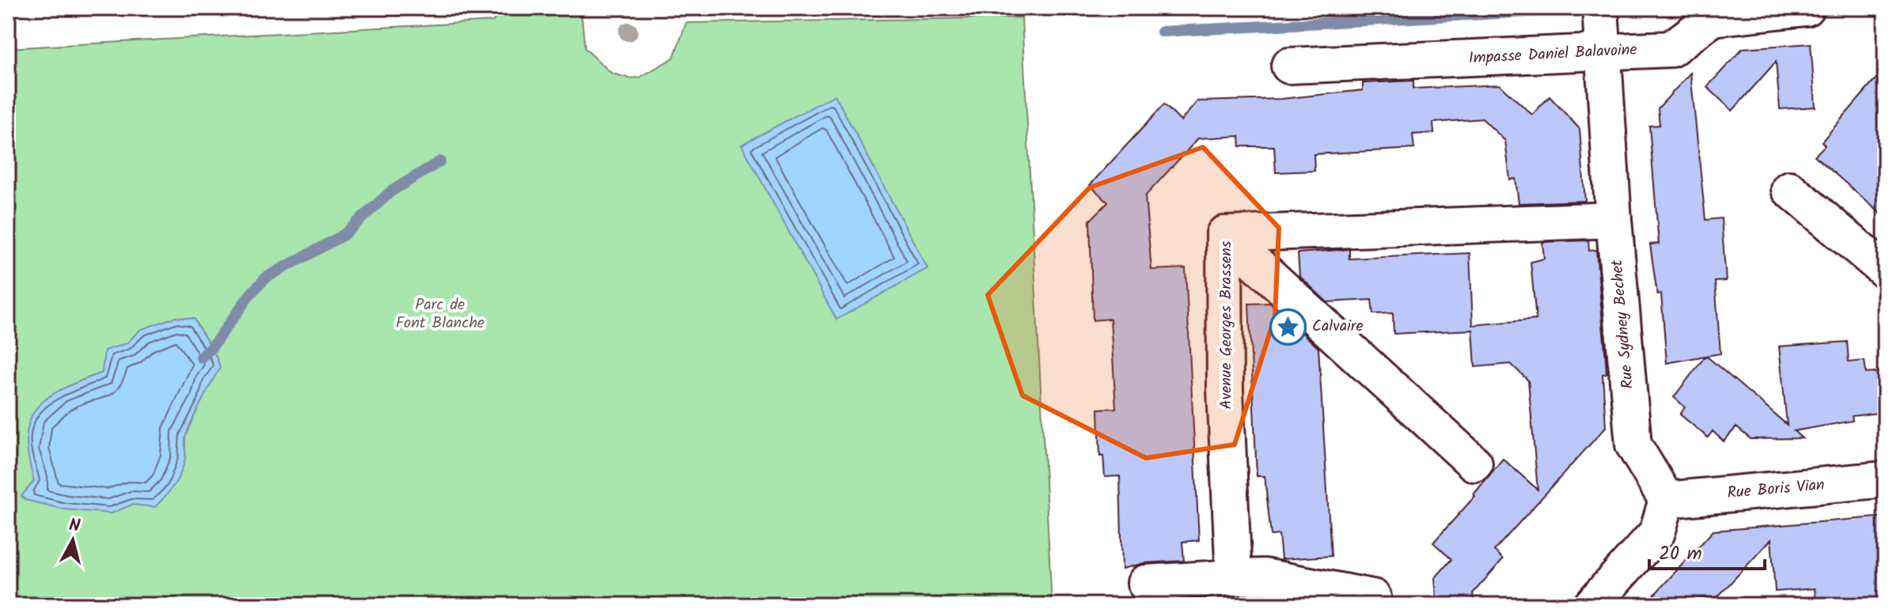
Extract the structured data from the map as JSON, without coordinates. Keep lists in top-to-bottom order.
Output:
{
  "streets": {
    "street": [
      "Impasse Daniel Balavoine",
      "Rue Sydney Bechet",
      "Avenue Georges Brassens",
      "Rue Boris Vian"
    ]
  },
  "crossings": [
    ["Impasse Daniel Balavoine", "Rue Sydney Bechet"],
    ["Rue Sydney Bechet", "Avenue Georges Brassens"],
    ["Rue Sydney Bechet", "Rue Boris Vian"]
  ],
  "parks": ["Parc de Font Blanche"],
  "places": {
    "place": ["Calvaire"]
  },
  "scale_bar": "20 m",
  "north": "top"
}
